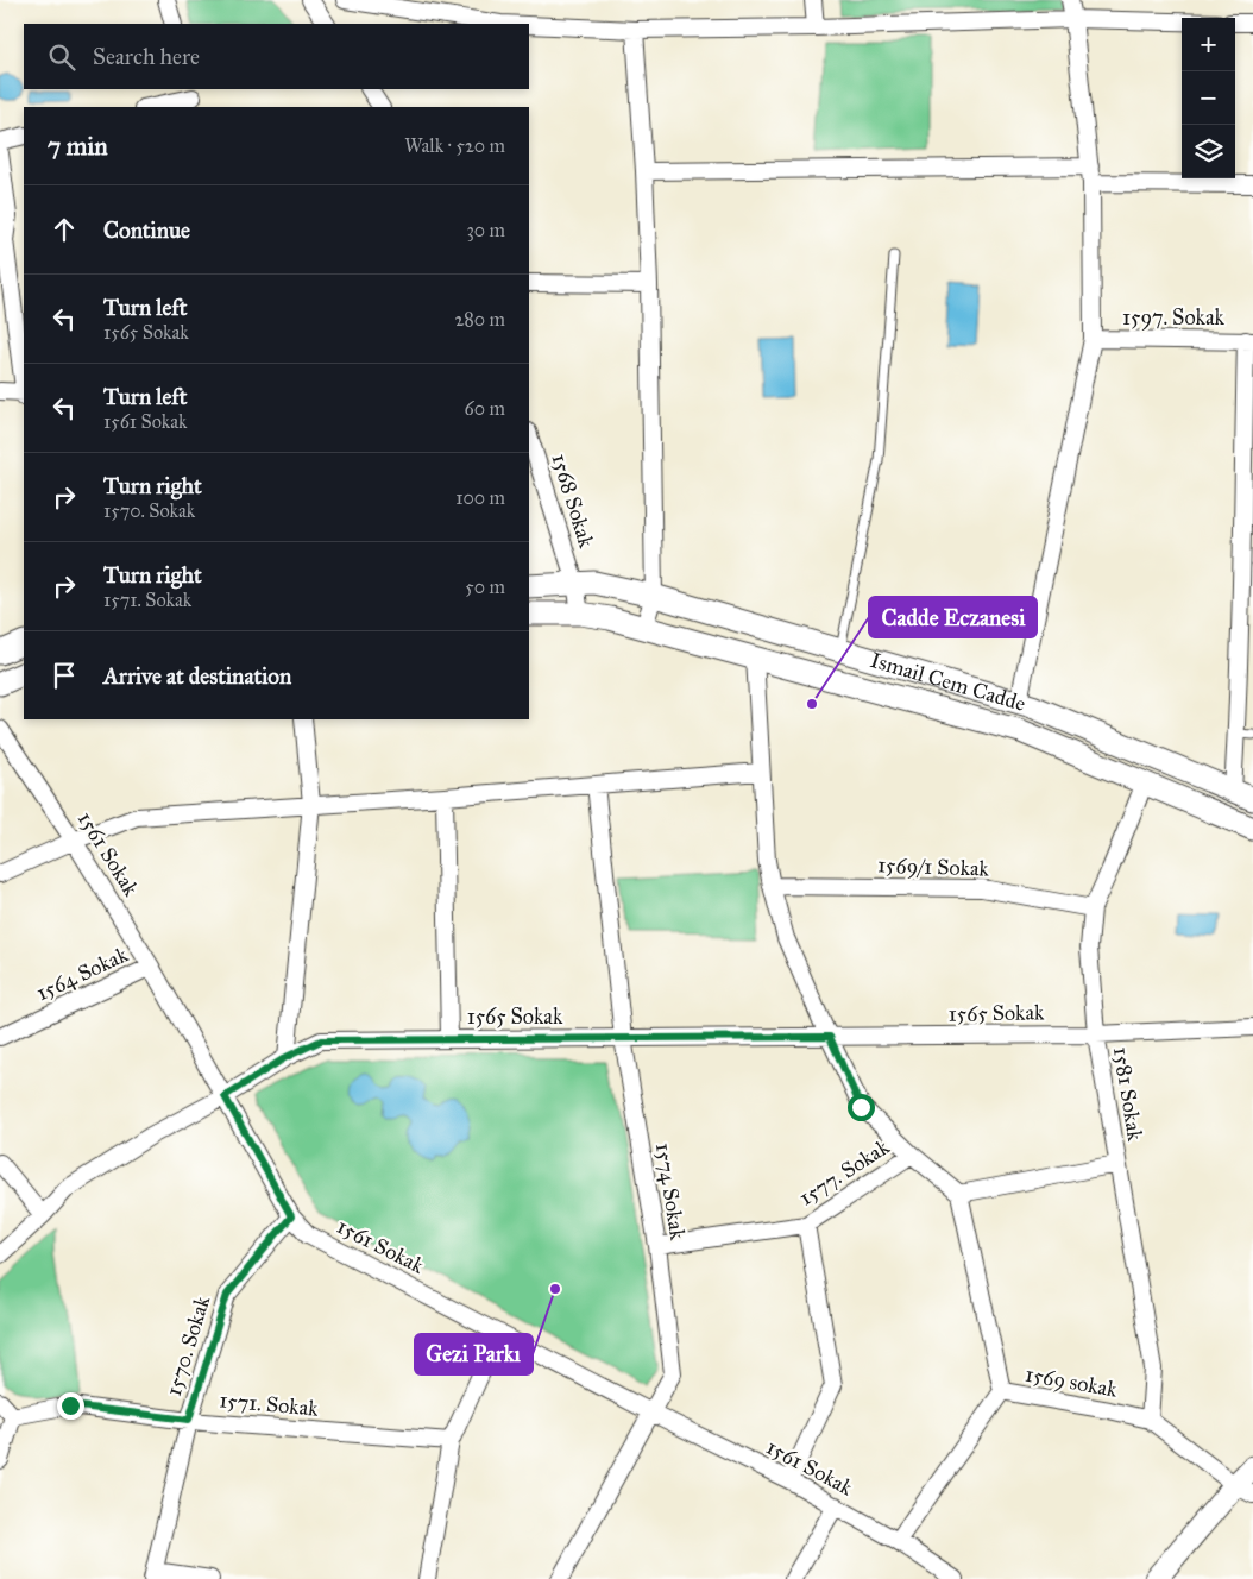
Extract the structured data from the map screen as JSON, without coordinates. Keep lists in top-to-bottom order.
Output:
{
  "streets": {
    "main road": ["Ismail Cem Cadde"],
    "street": [
      "1597. Sokak",
      "1568 Sokak",
      "1561 Sokak",
      "1569/1 Sokak",
      "1564 Sokak",
      "1565 Sokak",
      "1581 Sokak",
      "1577. Sokak",
      "1574 Sokak",
      "1570. Sokak",
      "1569 sokak",
      "1571. Sokak"
    ]
  },
  "crossings": [
    ["1568 Sokak", "Ismail Cem Cadde"],
    ["Ismail Cem Cadde", "1581 Sokak"],
    ["1561 Sokak", "1564 Sokak"],
    ["1561 Sokak", "1565 Sokak"],
    ["1561 Sokak", "1574 Sokak"],
    ["1561 Sokak", "1570. Sokak"],
    ["1561 Sokak", "1569 sokak"],
    ["1569/1 Sokak", "1581 Sokak"],
    ["1565 Sokak", "1581 Sokak"],
    ["1565 Sokak", "1574 Sokak"],
    ["1581 Sokak", "1569 sokak"],
    ["1577. Sokak", "1574 Sokak"],
    ["1570. Sokak", "1571. Sokak"]
  ],
  "places": ["Cadde Eczanesi", "Gezi Parkı"],
  "page": {
    "map_buttons": ["+", "−"],
    "search": "Search here",
    "heading": ["7 min", "Walk · 520 m"],
    "list": [
      ["Continue", "30 m"],
      ["Turn left", "1565 Sokak", "280 m"],
      ["Turn left", "1561 Sokak", "60 m"],
      ["Turn right", "1570. Sokak", "100 m"],
      ["Turn right", "1571. Sokak", "50 m"],
      "Arrive at destination"
    ]
  }
}
